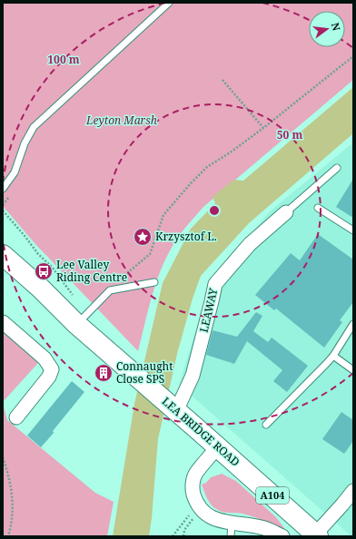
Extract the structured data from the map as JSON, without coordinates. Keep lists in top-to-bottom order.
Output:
{
  "streets": {
    "main road": ["LEA BRIDGE ROAD", "A104"],
    "street": ["LEAWAY"]
  },
  "crossings": [
    ["LEAWAY", "LEA BRIDGE ROAD"]
  ],
  "parks": ["Leyton Marsh"],
  "places": {
    "place": ["Krzysztof L."],
    "bus stop": ["Lee Valley Riding Centre"],
    "building": ["Connaught Close SPS"]
  },
  "north": "right",
  "rings": ["100 m", "50 m"]
}
